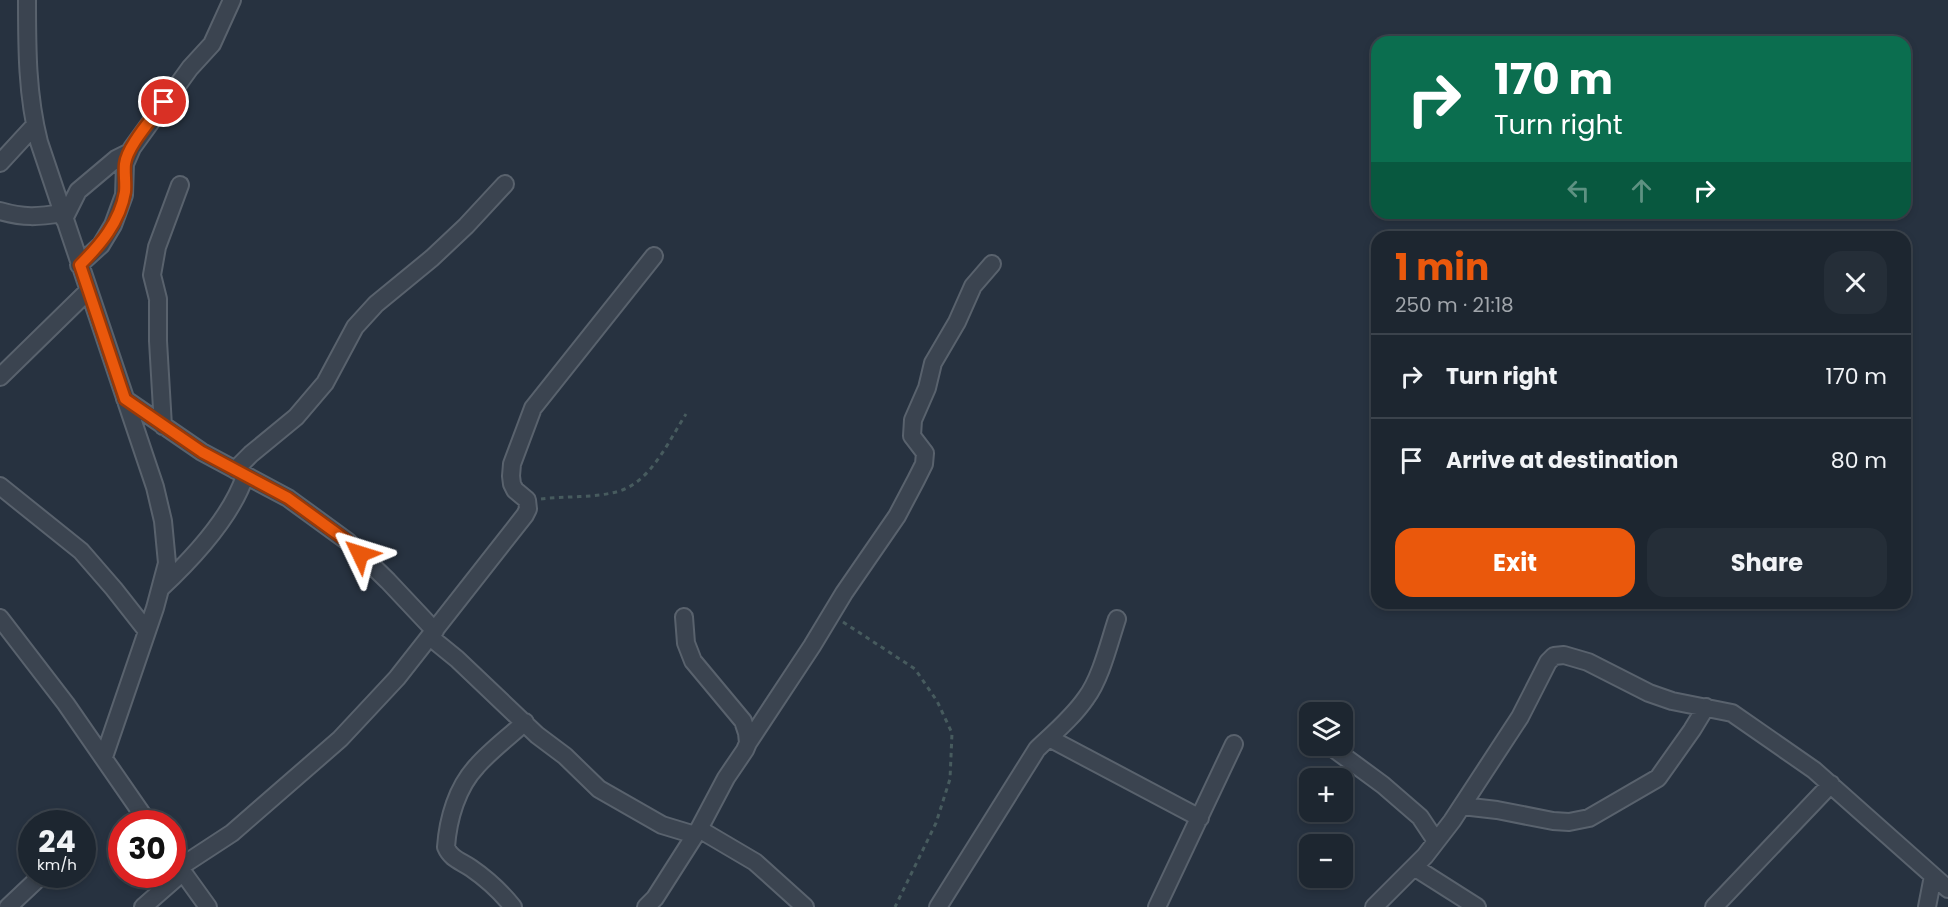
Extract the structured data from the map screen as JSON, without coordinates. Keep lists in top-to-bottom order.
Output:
{
  "page": {
    "turn": ["170 m", "Turn right"],
    "heading": ["1 min", "250 m · 21:18"],
    "list": [
      {
        "name": "Turn right",
        "value": "170 m"
      },
      {
        "name": "Arrive at destination",
        "value": "80 m"
      }
    ],
    "buttons": ["Exit", "Share"],
    "map_buttons": ["+", "−"],
    "speed": "24 km/h",
    "limit": "30"
  }
}
